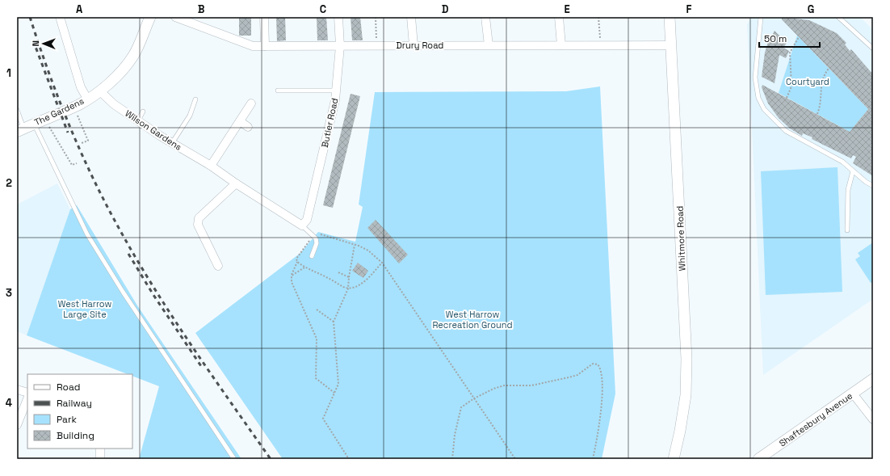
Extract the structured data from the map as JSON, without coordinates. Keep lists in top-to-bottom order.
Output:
{
  "streets": {
    "street": [
      "Drury Road",
      "The Gardens",
      "Butler Road",
      "Wilson Gardens",
      "Whitmore Road",
      "Shaftesbury Avenue"
    ]
  },
  "crossings": [
    ["Drury Road", "Butler Road"],
    ["Drury Road", "Whitmore Road"],
    ["The Gardens", "Wilson Gardens"],
    ["Butler Road", "Wilson Gardens"]
  ],
  "parks": ["Courtyard", "West Harrow Large Site", "West Harrow Recreation Ground"],
  "legend": [
    "Road",
    "Railway",
    "Park",
    "Building"
  ],
  "scale_bar": "50 m",
  "north": "left",
  "grid": {
    "columns": [
      "A",
      "B",
      "C",
      "D",
      "E",
      "F",
      "G"
    ],
    "rows": [
      "1",
      "2",
      "3",
      "4"
    ]
  }
}
